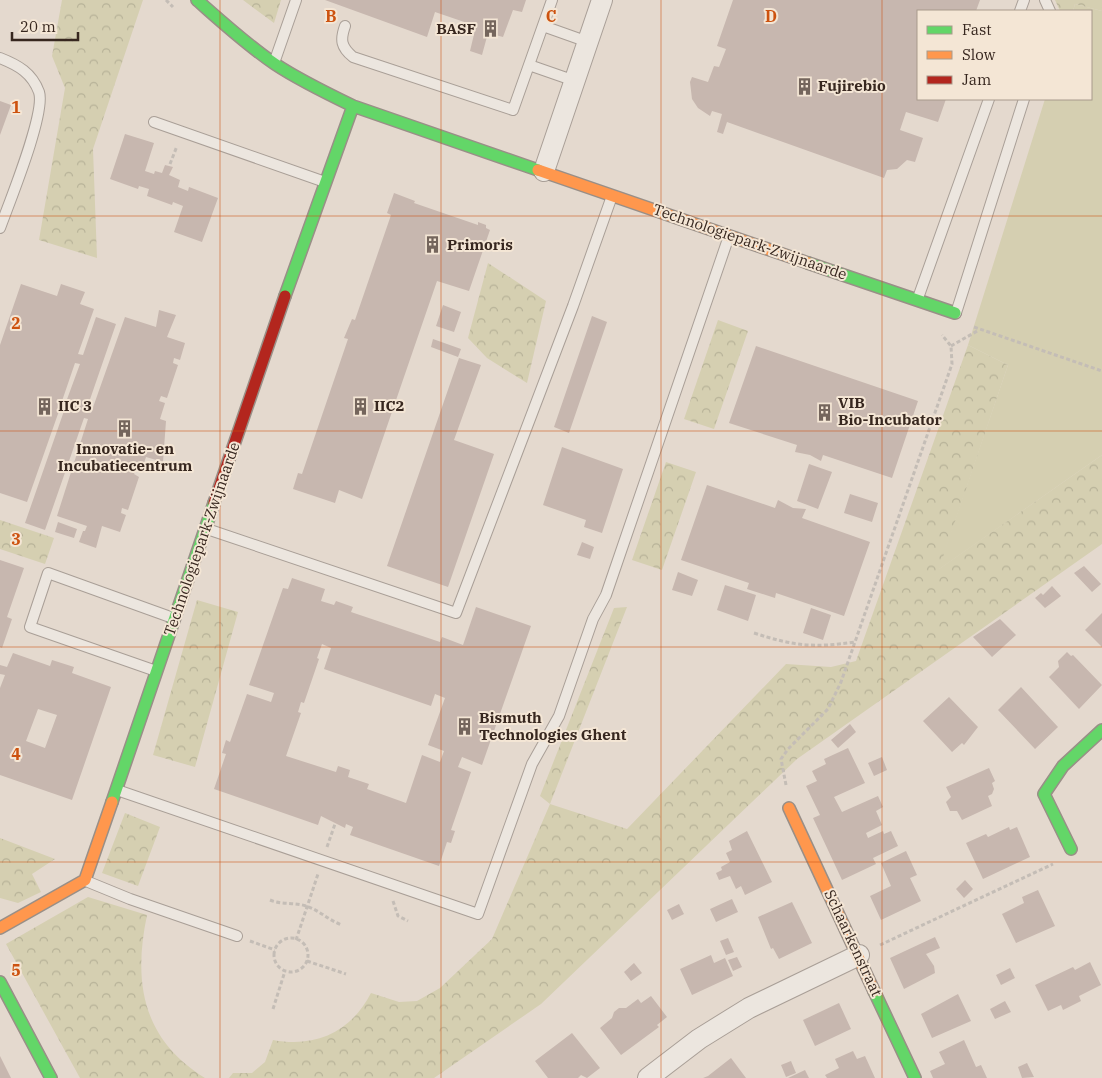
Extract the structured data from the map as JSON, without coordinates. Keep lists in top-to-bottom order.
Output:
{
  "streets": {
    "street": ["Technologiepark-Zwijnaarde", "Schaarkenstraat"]
  },
  "places": {
    "building": [
      "BASF",
      "Fujirebio",
      "Primoris",
      "IIC 3",
      "IIC2",
      "VIB Bio-Incubator",
      "Innovatie- en Incubatiecentrum",
      "Bismuth Technologies Ghent"
    ]
  },
  "legend": ["Fast", "Slow", "Jam"],
  "scale_bar": "20 m",
  "grid": {
    "columns": ["B", "C", "D"],
    "rows": [
      "1",
      "2",
      "3",
      "4",
      "5"
    ]
  }
}
